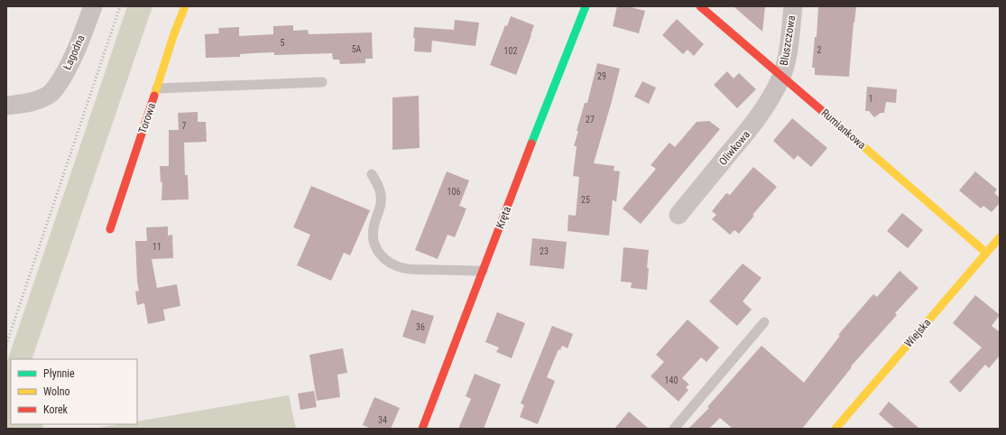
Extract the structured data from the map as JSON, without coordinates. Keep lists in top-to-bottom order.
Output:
{
  "streets": {
    "street": [
      "Bluszczowa",
      "Łagodna",
      "Torowa",
      "Rumiankowa",
      "Oliwkowa",
      "Kręta",
      "Wiejska"
    ]
  },
  "crossings": [
    ["Bluszczowa", "Rumiankowa"],
    ["Bluszczowa", "Oliwkowa"],
    ["Rumiankowa", "Oliwkowa"],
    ["Rumiankowa", "Wiejska"]
  ],
  "house_numbers": [
    "5",
    "5A",
    "2",
    "102",
    "29",
    "1",
    "27",
    "7",
    "106",
    "25",
    "11",
    "23",
    "36",
    "140",
    "34"
  ],
  "legend": ["Płynnie", "Wolno", "Korek"]
}
